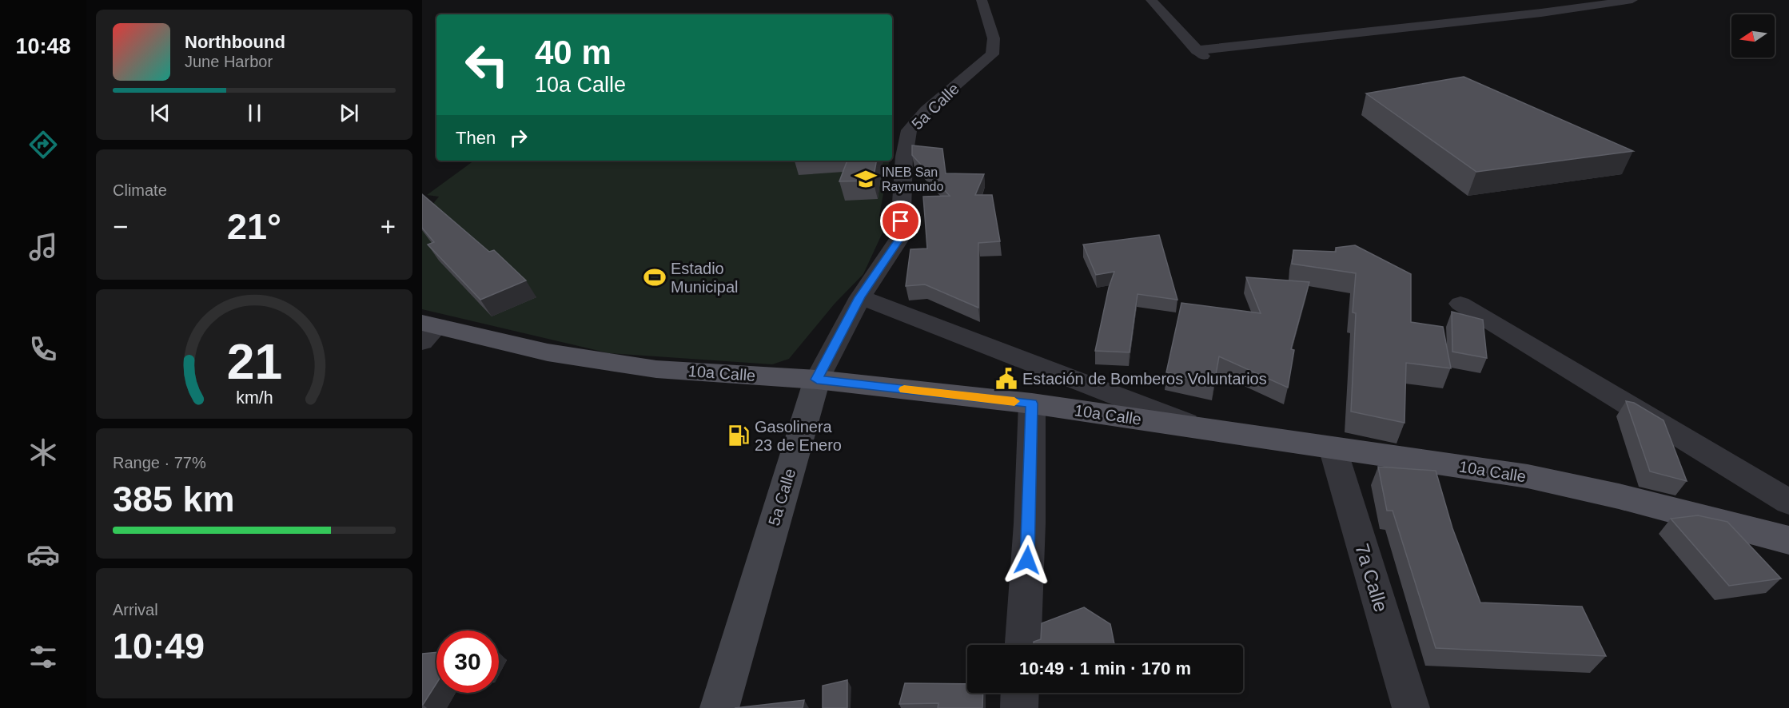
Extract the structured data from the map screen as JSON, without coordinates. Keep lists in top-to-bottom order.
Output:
{
  "streets": {
    "main road": ["10a Calle"],
    "street": ["5a Calle", "7a Calle"]
  },
  "crossings": [
    ["5a Calle", "10a Calle"],
    ["10a Calle", "7a Calle"]
  ],
  "places": {
    "school or university": ["INEB San Raymundo"],
    "sports": ["Estadio Municipal"],
    "public building": ["Estación de Bomberos Voluntarios"],
    "fuel station": ["Gasolinera 23 de Enero"]
  },
  "north": "left",
  "page": {
    "tabs": "10:48",
    "turn": ["40 m", "10a Calle"],
    "song": ["Northbound", "June Harbor"],
    "then": "Then",
    "tile": [
      "Climate",
      ["Range · 77%", "385 km"],
      ["Arrival", "10:49"]
    ],
    "heat": ["−", "21°", "+"],
    "limit": "30",
    "trip": "10:49 · 1 min · 170 m",
    "gauge": ["21", "km/h"]
  }
}
